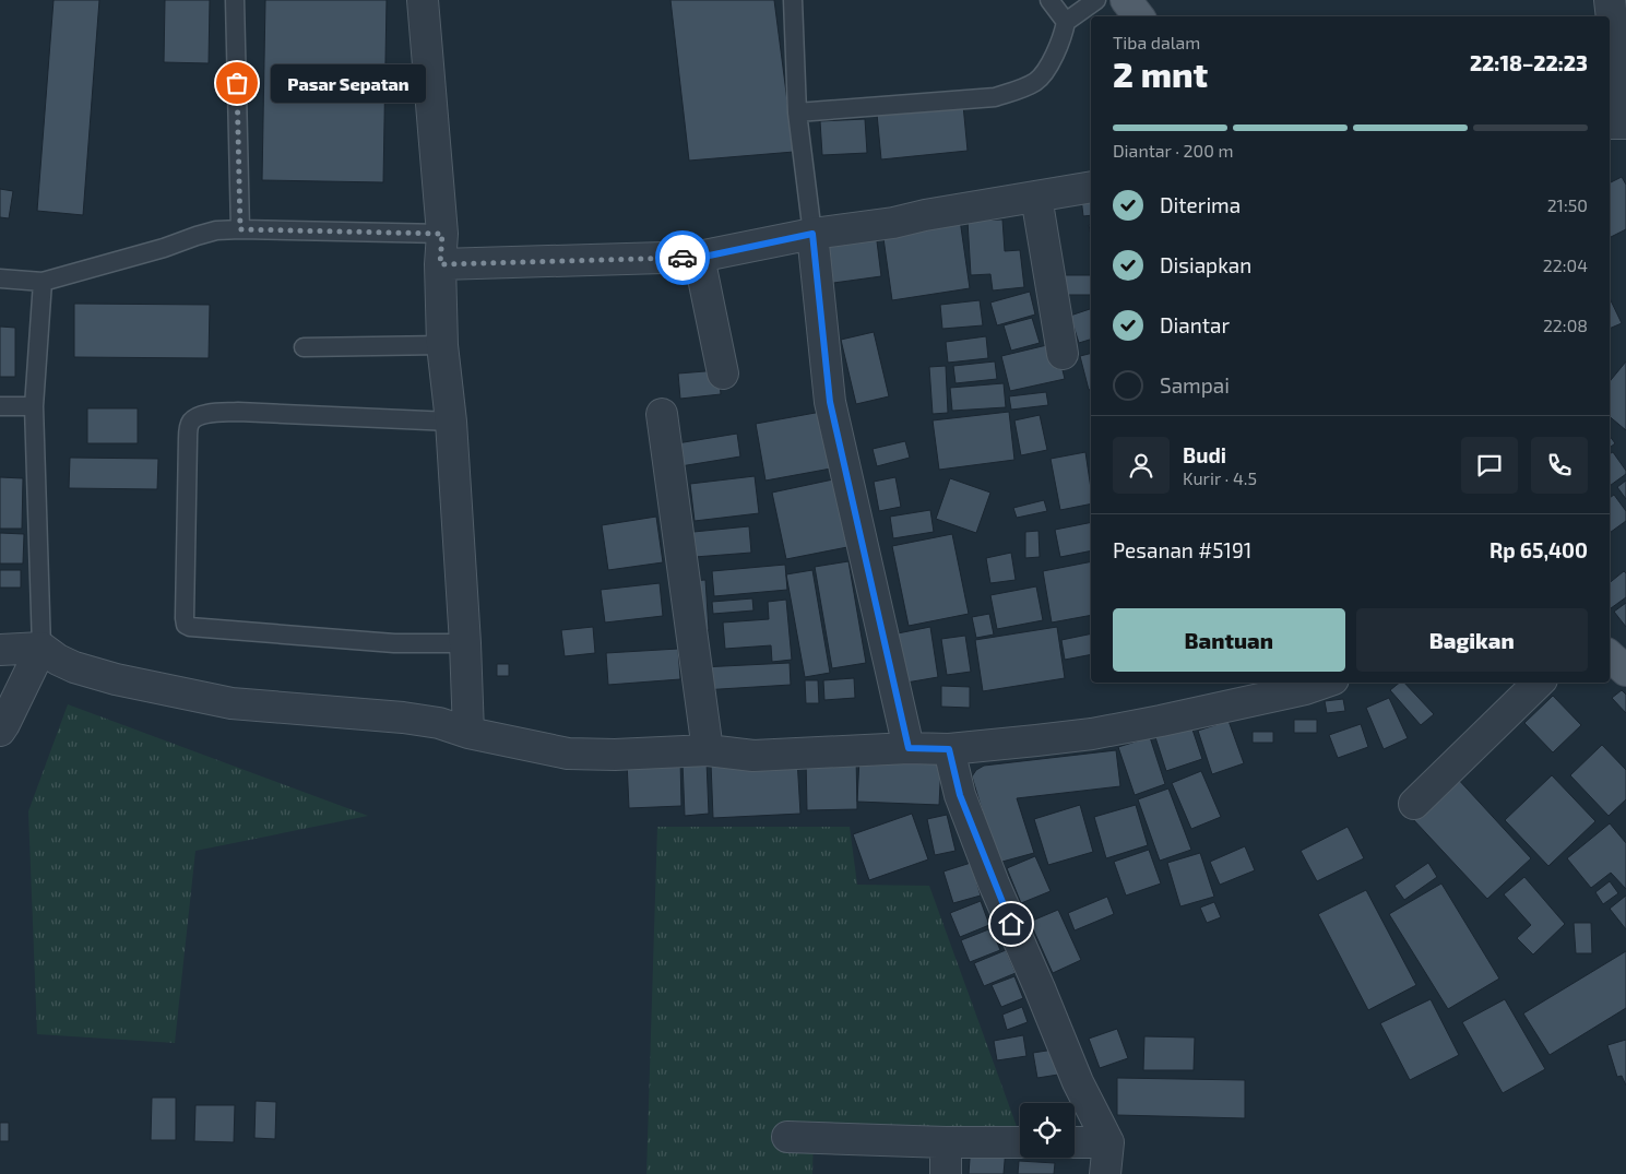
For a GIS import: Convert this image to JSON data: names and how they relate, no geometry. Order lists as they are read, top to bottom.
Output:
{
  "places": ["Pasar Sepatan"],
  "page": {
    "heading": ["2 mnt", "Tiba dalam", "22:18–22:23"],
    "panel": [
      "Budi",
      "Kurir · 4.5",
      "Pesanan #5191",
      "Rp 65,400"
    ],
    "bubble": "Pasar Sepatan",
    "bar": "Diantar · 200 m",
    "list": [
      ["Diterima", "21:50"],
      ["Disiapkan", "22:04"],
      ["Diantar", "22:08"],
      "Sampai"
    ],
    "buttons": ["Bantuan", "Bagikan"]
  }
}
